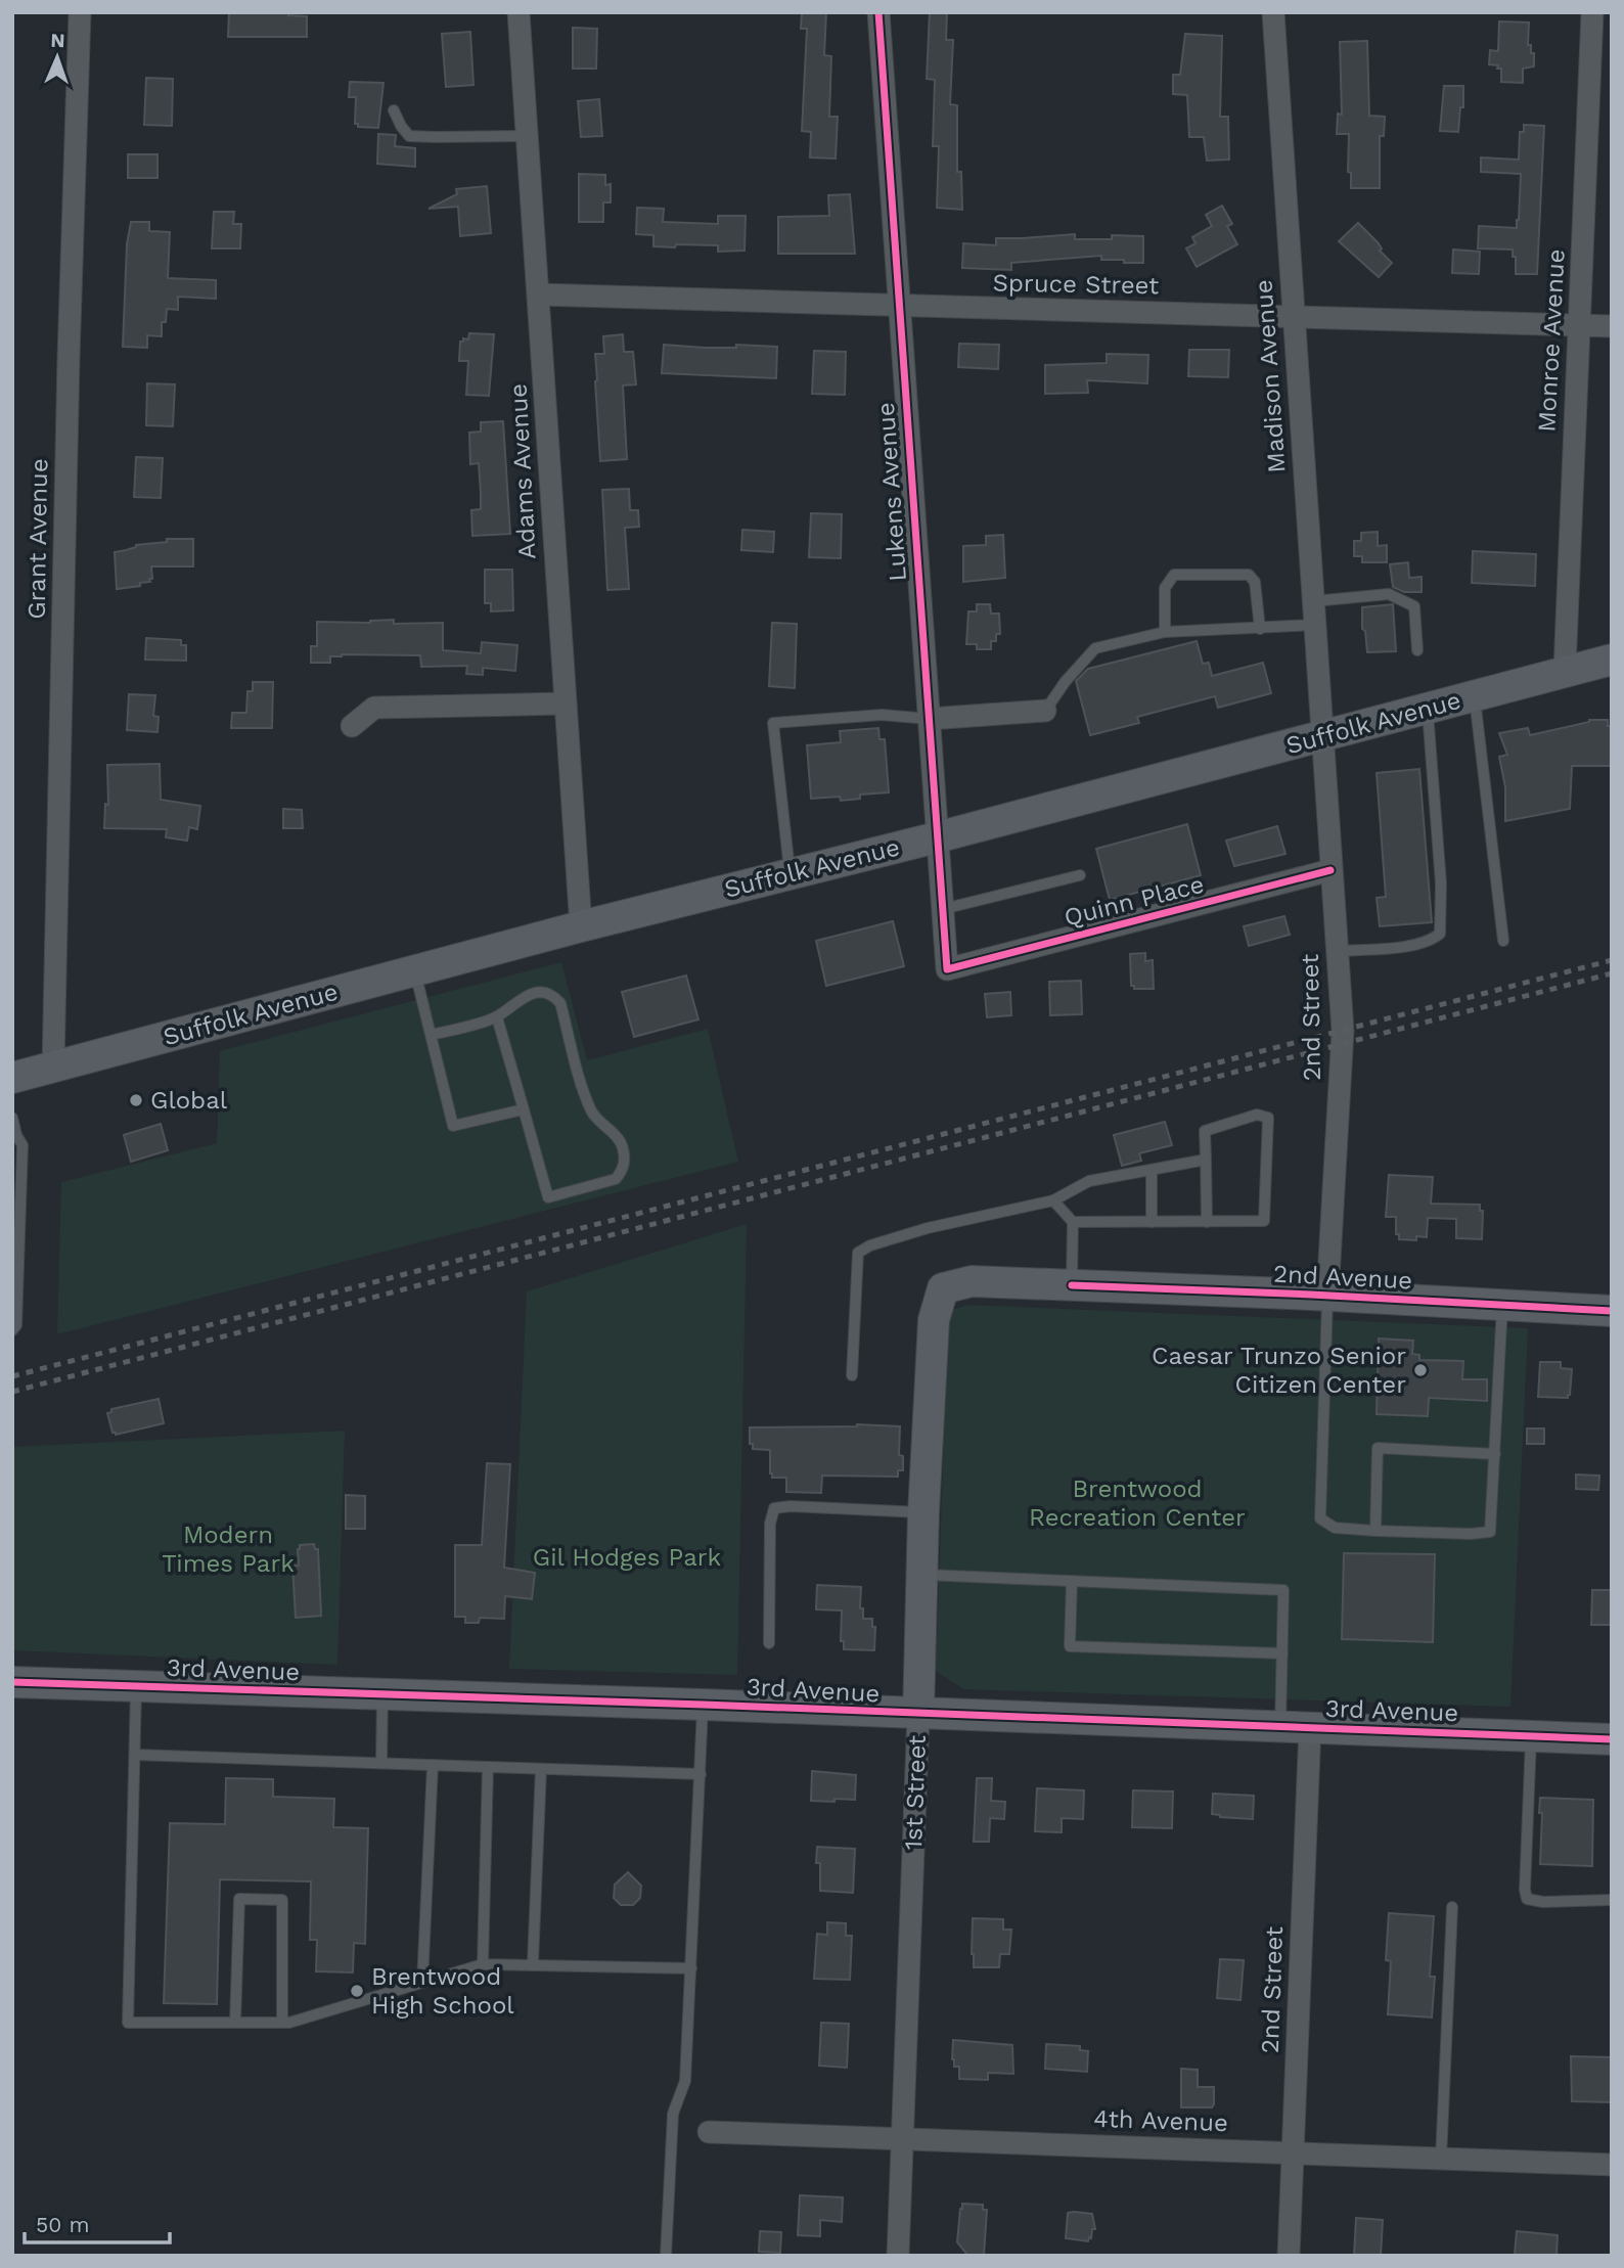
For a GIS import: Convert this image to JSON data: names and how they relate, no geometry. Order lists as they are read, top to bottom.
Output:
{
  "streets": {
    "street": [
      "Spruce Street",
      "Monroe Avenue",
      "Madison Avenue",
      "Adams Avenue",
      "Lukens Avenue",
      "Grant Avenue",
      "Suffolk Avenue",
      "Quinn Place",
      "2nd Street",
      "2nd Avenue",
      "3rd Avenue",
      "1st Street",
      "4th Avenue"
    ]
  },
  "crossings": [
    ["Spruce Street", "Monroe Avenue"],
    ["Spruce Street", "Madison Avenue"],
    ["Spruce Street", "Adams Avenue"],
    ["Spruce Street", "Lukens Avenue"],
    ["Monroe Avenue", "Suffolk Avenue"],
    ["Madison Avenue", "Suffolk Avenue"],
    ["Madison Avenue", "2nd Street"],
    ["Adams Avenue", "Suffolk Avenue"],
    ["Lukens Avenue", "Suffolk Avenue"],
    ["Lukens Avenue", "Quinn Place"],
    ["Grant Avenue", "Suffolk Avenue"],
    ["Suffolk Avenue", "2nd Street"],
    ["Quinn Place", "2nd Street"],
    ["2nd Street", "2nd Avenue"],
    ["2nd Street", "3rd Avenue"],
    ["2nd Street", "4th Avenue"],
    ["2nd Avenue", "1st Street"],
    ["3rd Avenue", "1st Street"],
    ["1st Street", "4th Avenue"]
  ],
  "parks": ["Brentwood Recreation Center", "Modern Times Park", "Gil Hodges Park"],
  "places": ["Global", "Caesar Trunzo Senior Citizen Center", "Brentwood High School"],
  "scale_bar": "50 m",
  "north": "top"
}
